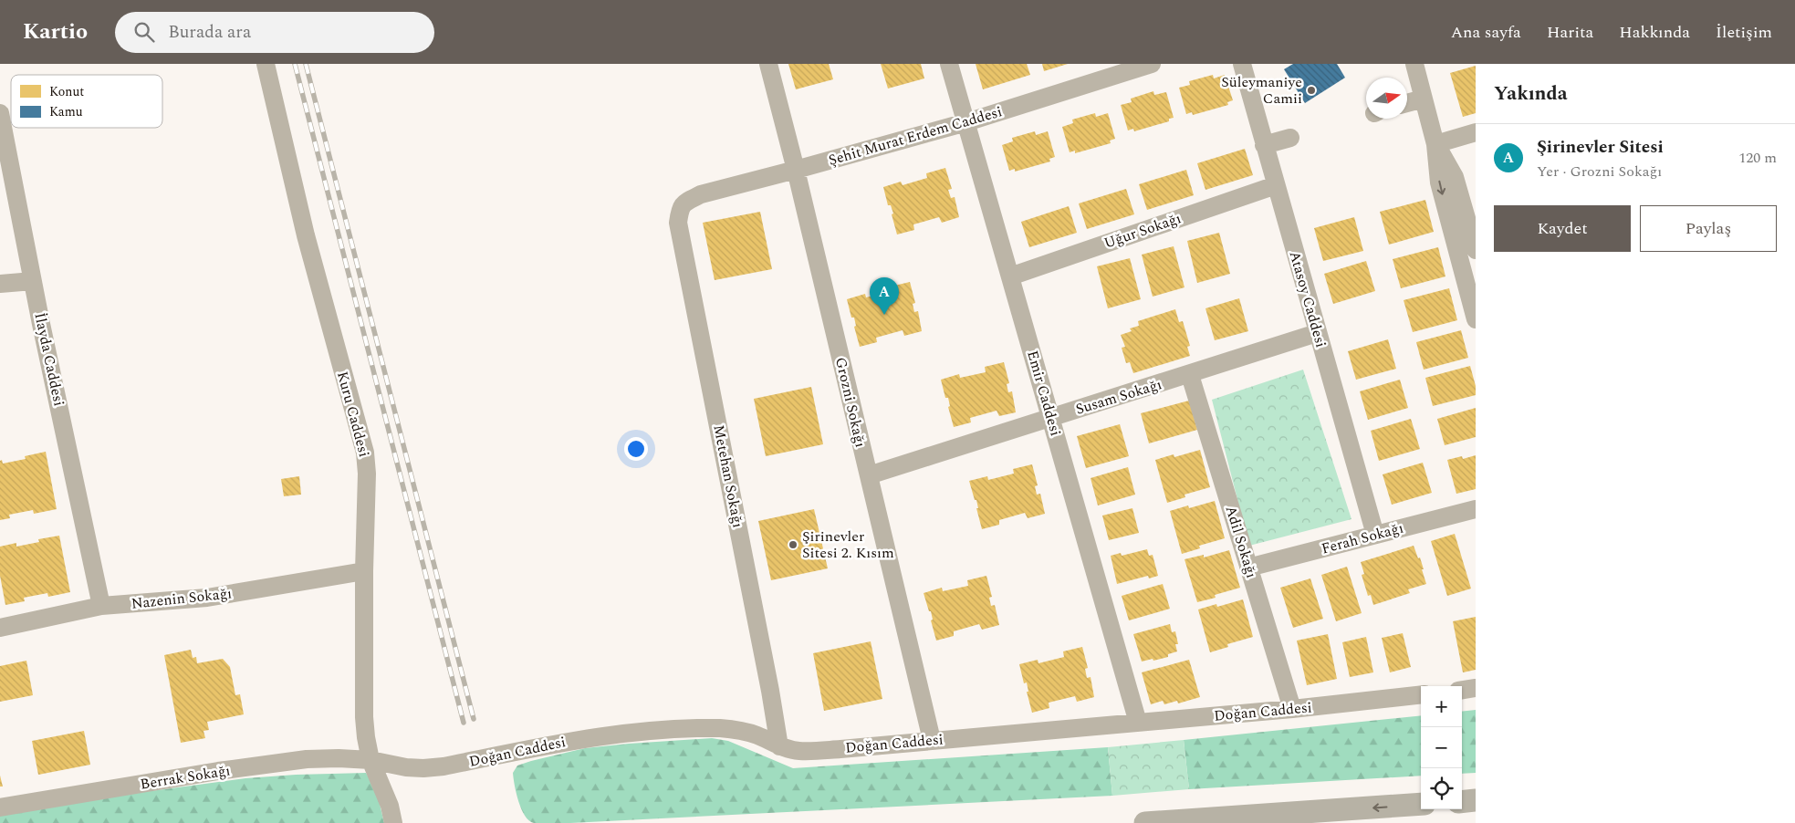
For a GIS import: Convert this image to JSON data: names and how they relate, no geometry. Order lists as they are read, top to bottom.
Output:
{
  "streets": {
    "street": [
      "Şehit Murat Erdem Caddesi",
      "Uğur Sokağı",
      "Atasoy Caddesi",
      "İlayda Caddesi",
      "Emir Caddesi",
      "Susam Sokağı",
      "Grozni Sokağı",
      "Kuru Caddesi",
      "Metehan Sokağı",
      "Ferah Sokağı",
      "Adil Sokağı",
      "Nazenin Sokağı",
      "Doğan Caddesi",
      "Berrak Sokağı"
    ]
  },
  "crossings": [
    ["Şehit Murat Erdem Caddesi", "Emir Caddesi"],
    ["Şehit Murat Erdem Caddesi", "Grozni Sokağı"],
    ["Şehit Murat Erdem Caddesi", "Metehan Sokağı"],
    ["Uğur Sokağı", "Atasoy Caddesi"],
    ["Uğur Sokağı", "Emir Caddesi"],
    ["Atasoy Caddesi", "Susam Sokağı"],
    ["Atasoy Caddesi", "Ferah Sokağı"],
    ["İlayda Caddesi", "Nazenin Sokağı"],
    ["Emir Caddesi", "Susam Sokağı"],
    ["Emir Caddesi", "Doğan Caddesi"],
    ["Susam Sokağı", "Grozni Sokağı"],
    ["Susam Sokağı", "Adil Sokağı"],
    ["Grozni Sokağı", "Doğan Caddesi"],
    ["Kuru Caddesi", "Nazenin Sokağı"],
    ["Kuru Caddesi", "Doğan Caddesi"],
    ["Kuru Caddesi", "Berrak Sokağı"],
    ["Metehan Sokağı", "Doğan Caddesi"],
    ["Ferah Sokağı", "Adil Sokağı"],
    ["Adil Sokağı", "Doğan Caddesi"],
    ["Doğan Caddesi", "Berrak Sokağı"]
  ],
  "places": ["Süleymaniye Camii", "Şirinevler Sitesi 2. Kısım"],
  "legend": ["Konut", "Kamu"],
  "north": "right",
  "page": {
    "header": "Kartio",
    "search": "Burada ara",
    "nav": [
      "Ana sayfa",
      "Harita",
      "Hakkında",
      "İletişim"
    ],
    "heading": "Yakında",
    "list": [
      {
        "mark": "A",
        "name": "Şirinevler Sitesi",
        "note": "Yer · Grozni Sokağı",
        "value": "120 m"
      }
    ],
    "buttons": ["Kaydet", "Paylaş"],
    "pins": "A",
    "map_buttons": ["+", "−"]
  }
}
